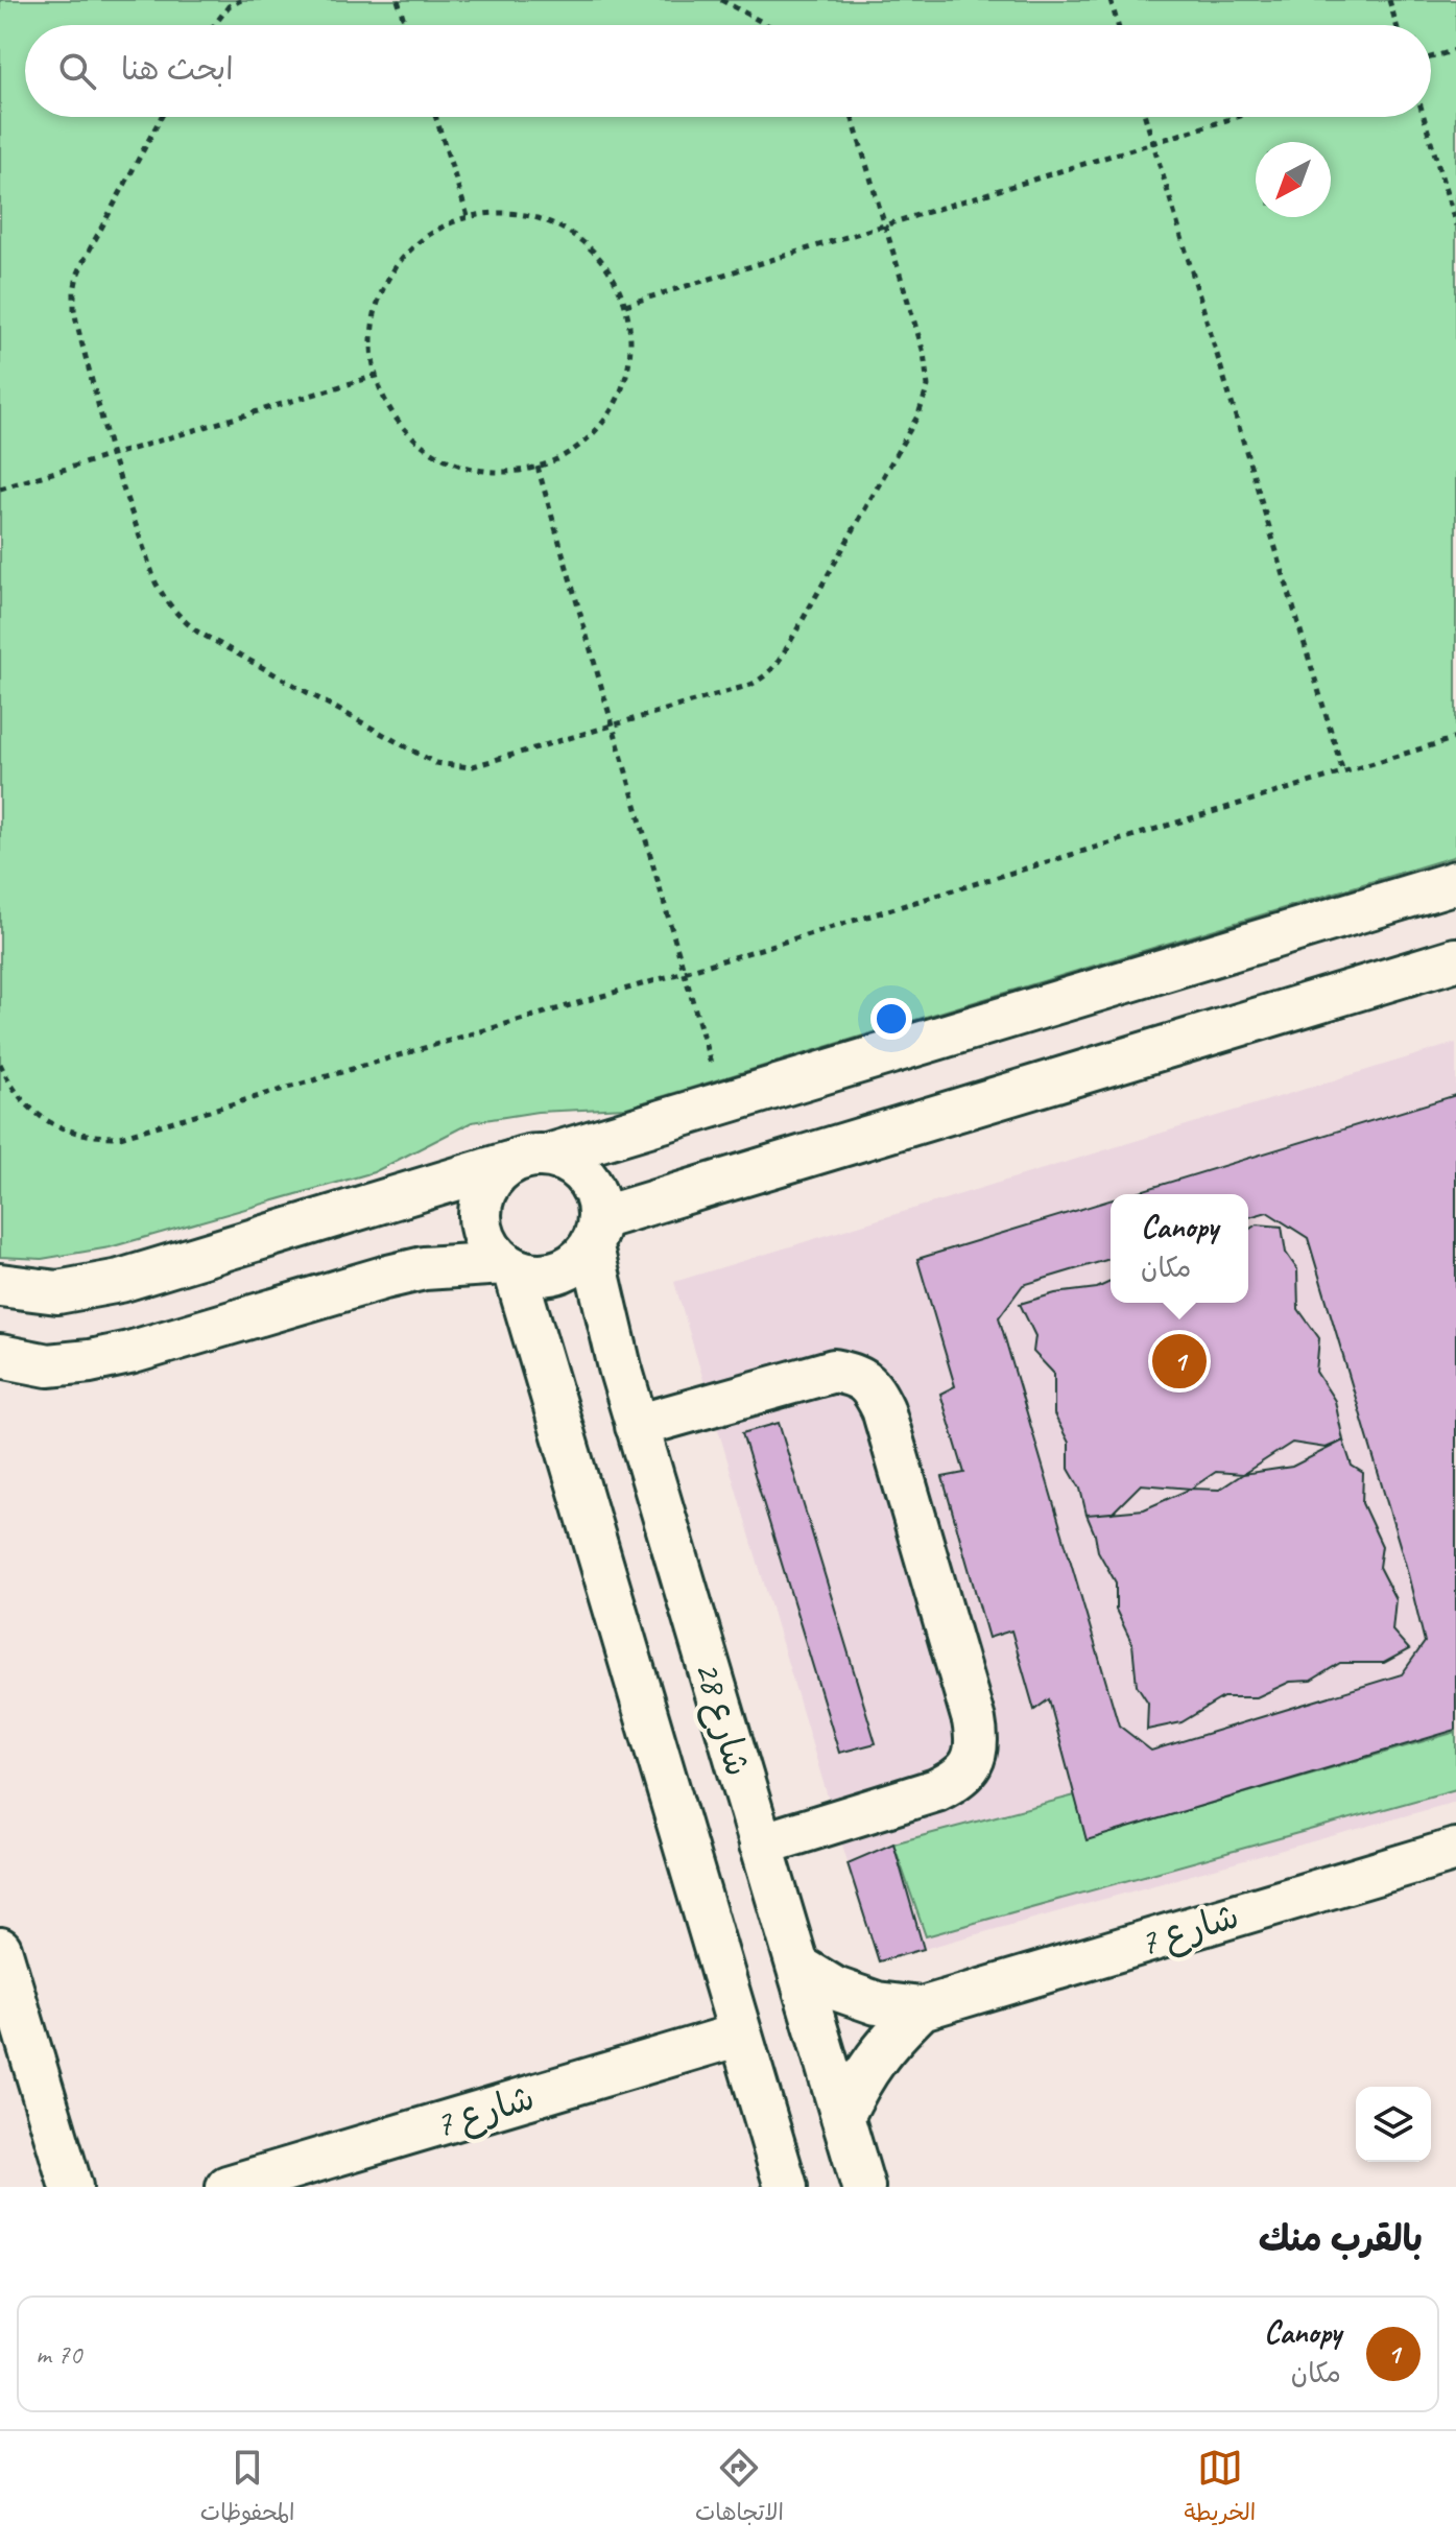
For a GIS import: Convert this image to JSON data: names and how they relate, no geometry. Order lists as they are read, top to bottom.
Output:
{
  "streets": {
    "street": ["شارع 28", "شارع 7"]
  },
  "crossings": [
    ["شارع 28", "شارع 7"]
  ],
  "north": "bottom left",
  "page": {
    "search": "ابحث هنا",
    "popup": ["Canopy", "مكان"],
    "pins": "1",
    "heading": "بالقرب منك",
    "list": [
      {
        "mark": "1",
        "name": "Canopy",
        "note": "مكان",
        "value": "70 m"
      }
    ],
    "nav": ["الخريطة", "الاتجاهات", "المحفوظات"]
  }
}
